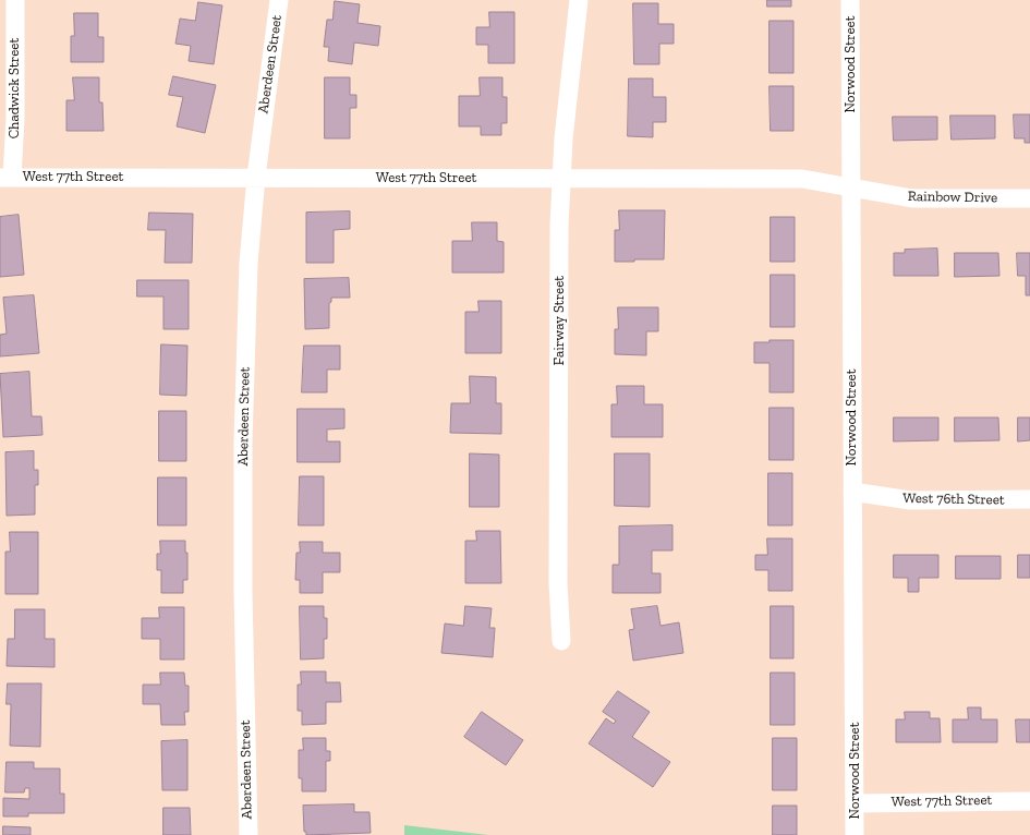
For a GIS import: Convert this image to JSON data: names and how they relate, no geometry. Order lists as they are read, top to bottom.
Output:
{
  "streets": {
    "street": [
      "Aberdeen Street",
      "Norwood Street",
      "Chadwick Street",
      "West 77th Street",
      "Rainbow Drive",
      "Fairway Street",
      "West 76th Street"
    ]
  },
  "crossings": [
    ["Aberdeen Street", "West 77th Street"],
    ["Norwood Street", "West 77th Street"],
    ["Norwood Street", "Rainbow Drive"],
    ["Norwood Street", "West 76th Street"],
    ["Chadwick Street", "West 77th Street"],
    ["West 77th Street", "Rainbow Drive"],
    ["West 77th Street", "Fairway Street"]
  ]
}
